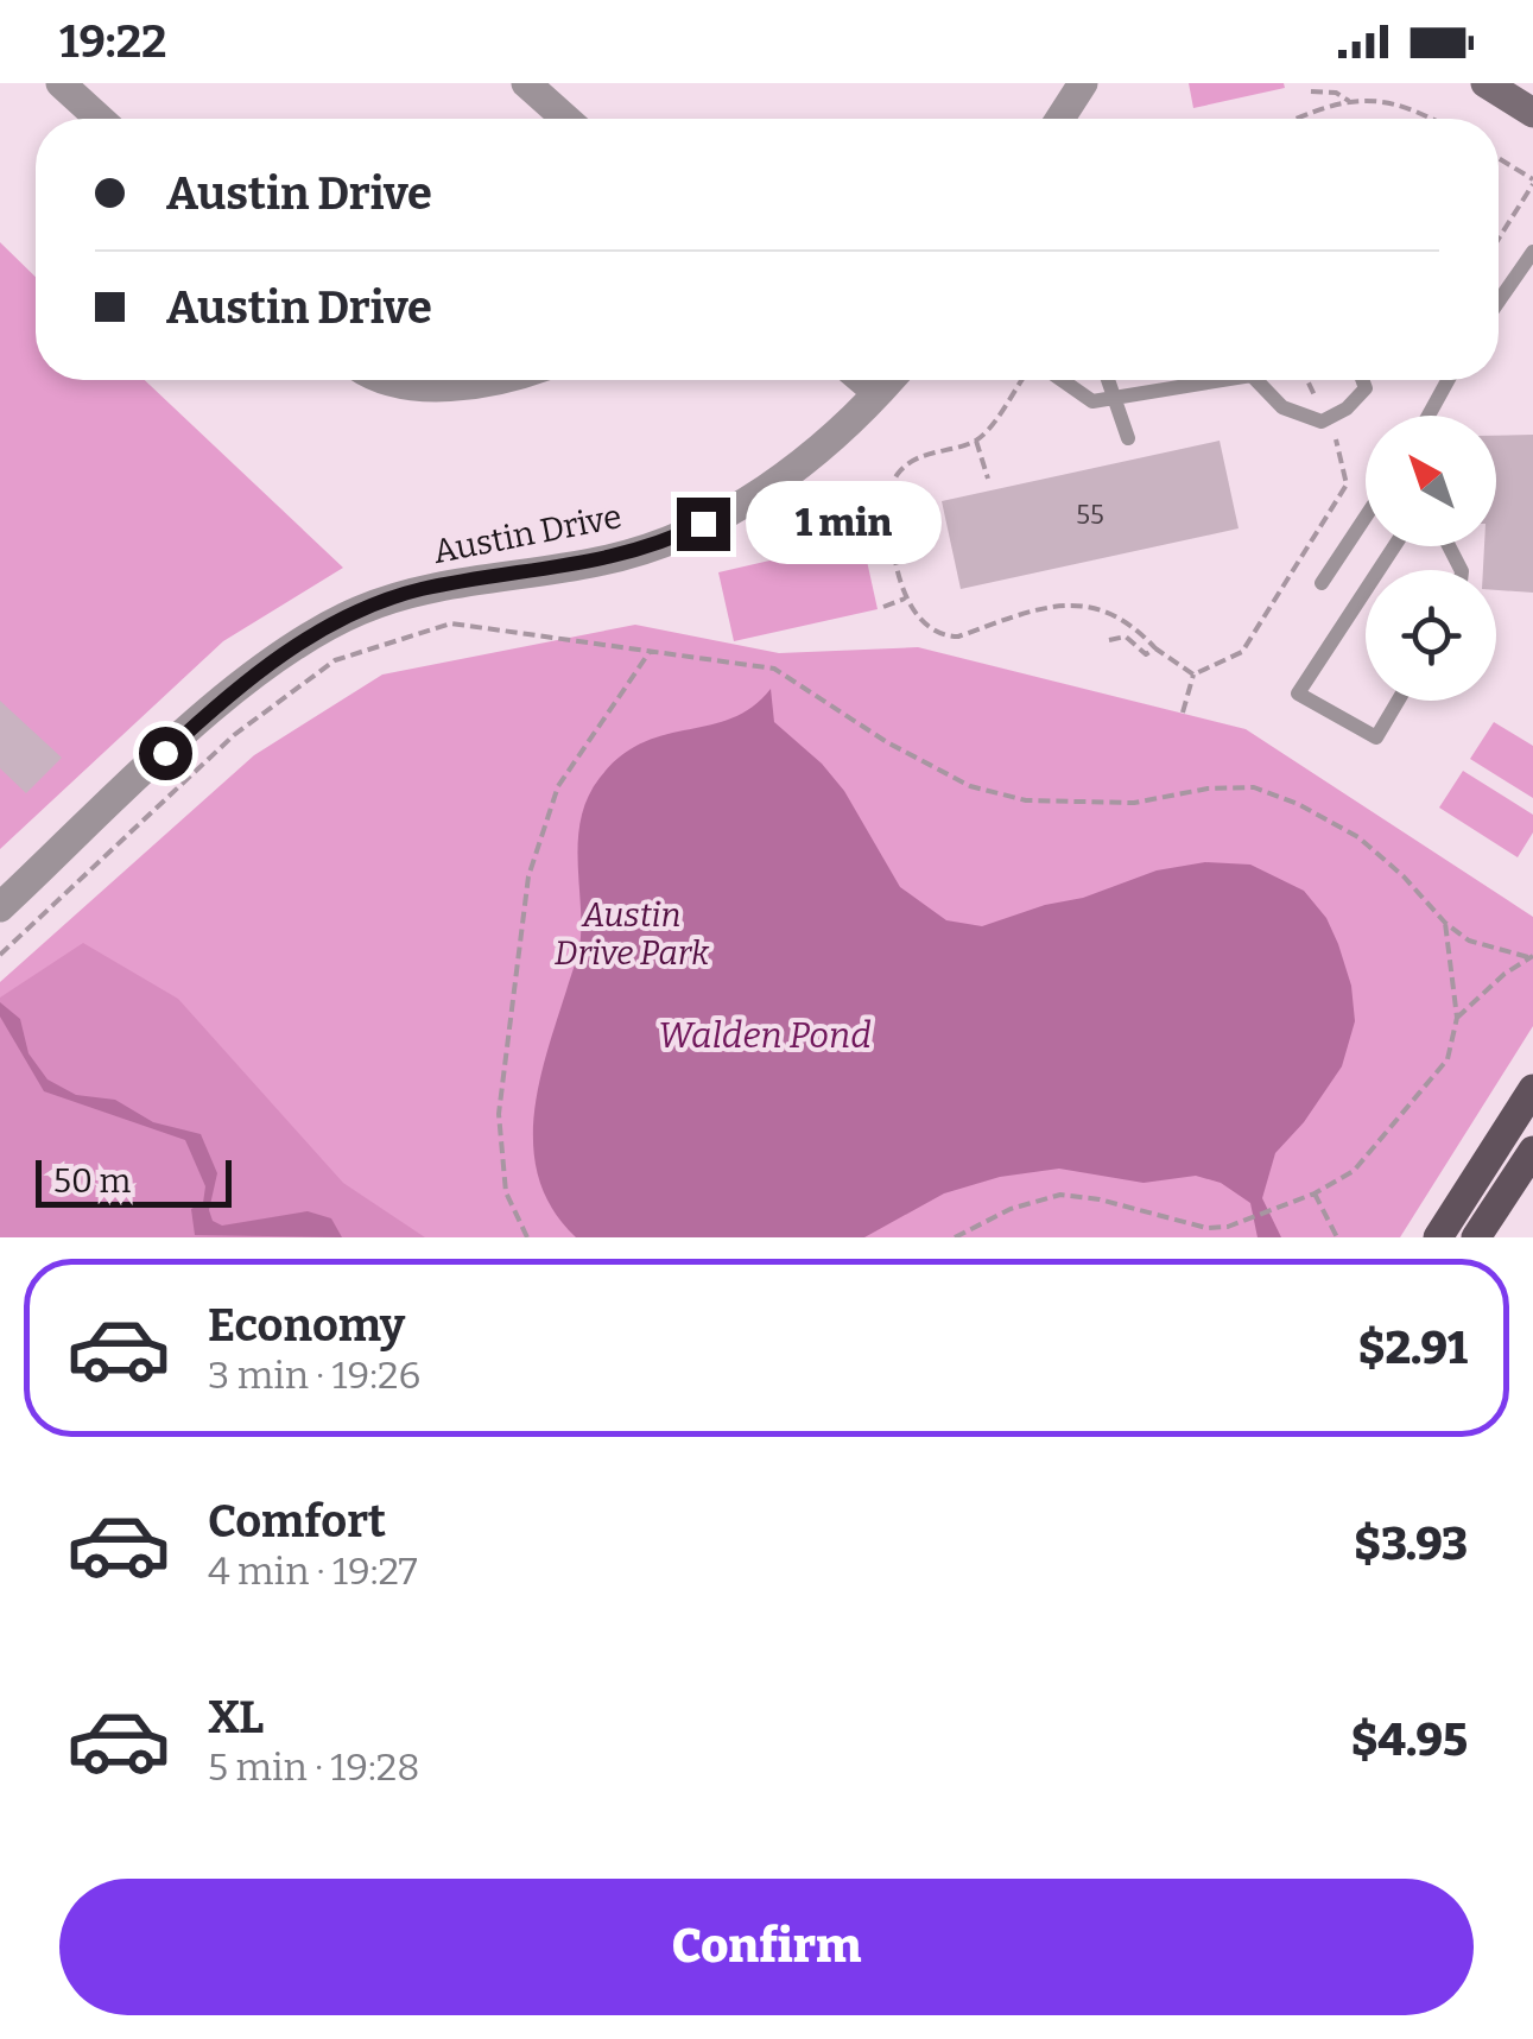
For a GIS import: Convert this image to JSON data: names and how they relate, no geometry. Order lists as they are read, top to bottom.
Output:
{
  "streets": {
    "street": ["Austin Drive"]
  },
  "water": ["Walden Pond"],
  "parks": ["Austin Drive Park"],
  "house_numbers": ["55"],
  "scale_bar": "50 m",
  "north": "top left",
  "page": {
    "status": "19:22",
    "banner": ["Austin Drive", "Austin Drive"],
    "bubble": "1 min",
    "scale": "50 m",
    "list": [
      {
        "name": "Economy",
        "note": "3 min · 19:26",
        "value": "$2.91"
      },
      {
        "name": "Comfort",
        "note": "4 min · 19:27",
        "value": "$3.93"
      },
      {
        "name": "XL",
        "note": "5 min · 19:28",
        "value": "$4.95"
      }
    ],
    "buttons": "Confirm"
  }
}
